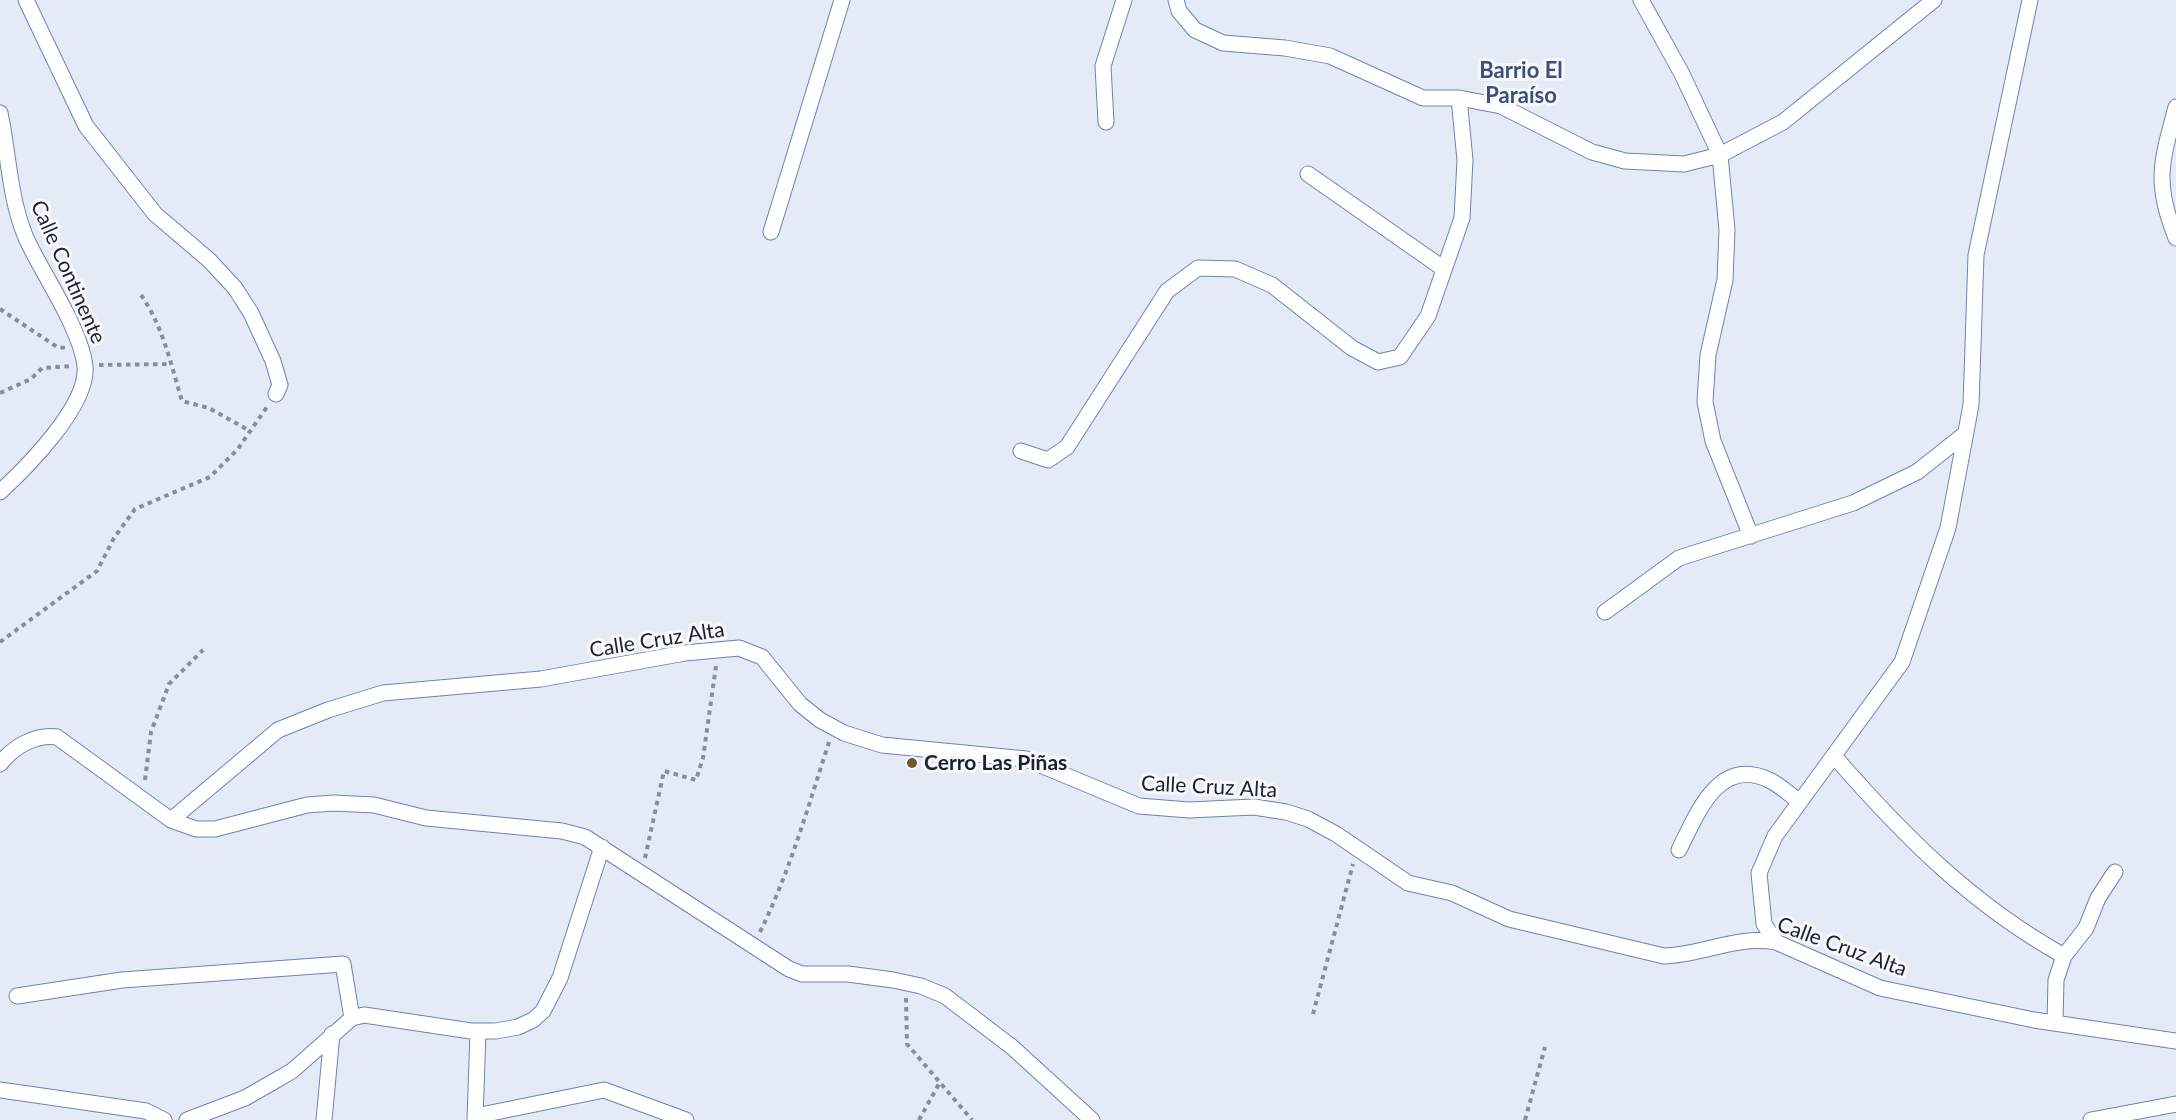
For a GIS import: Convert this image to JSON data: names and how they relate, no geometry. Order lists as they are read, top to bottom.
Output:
{
  "streets": {
    "street": ["Calle Continente", "Calle Cruz Alta"]
  },
  "districts": ["Barrio El Paraíso"],
  "places": ["Cerro Las Piñas"]
}
